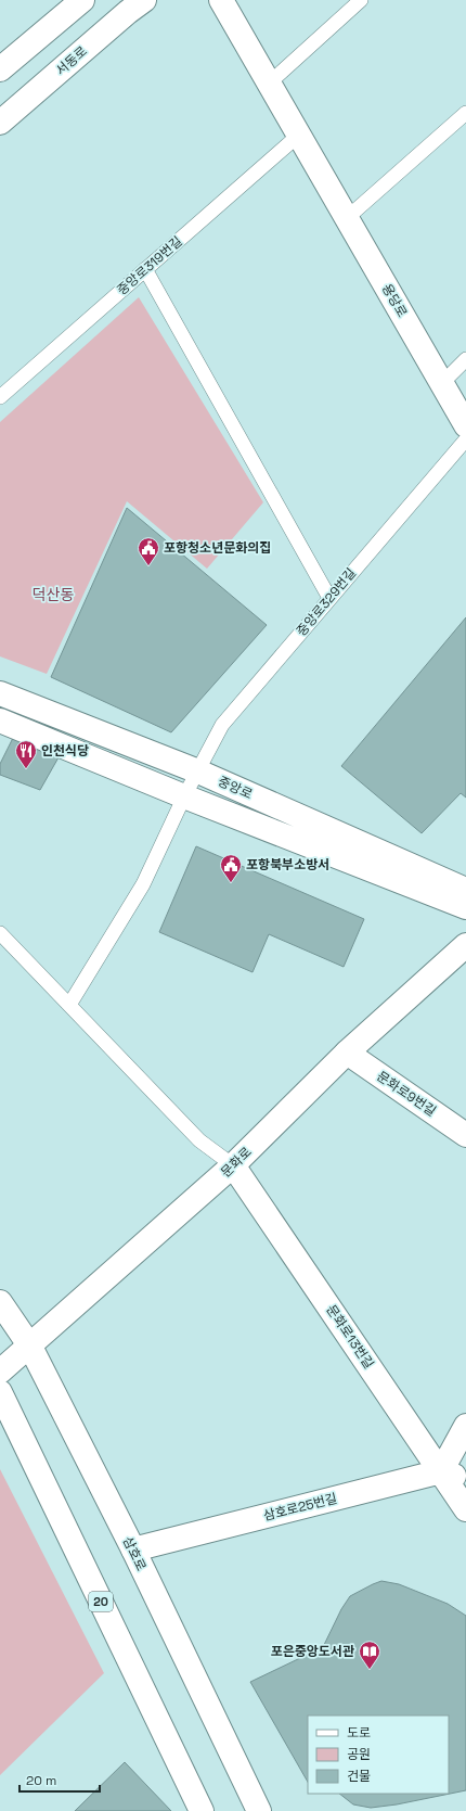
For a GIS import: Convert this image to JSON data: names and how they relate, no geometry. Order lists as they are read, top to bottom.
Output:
{
  "streets": {
    "main road": [
      "서동로",
      "용당로",
      "중앙로",
      "문화로9번길",
      "문화로",
      "문화로13번길",
      "삼호로25번길",
      "삼호로",
      "20"
    ],
    "lane": ["중앙로319번길", "중앙로329번길"]
  },
  "crossings": [
    ["중앙로319번길", "용당로"],
    ["중앙로329번길", "중앙로"],
    ["문화로9번길", "문화로"],
    ["문화로", "문화로13번길"],
    ["문화로", "삼호로"],
    ["문화로13번길", "삼호로25번길"],
    ["삼호로25번길", "삼호로"]
  ],
  "districts": ["덕산동"],
  "places": {
    "public building": ["포항청소년문화의집", "포항북부소방서"],
    "restaurant": ["인천식당"],
    "library": ["포은중앙도서관"]
  },
  "legend": ["도로", "공원", "건물"],
  "scale_bar": "20 m"
}
